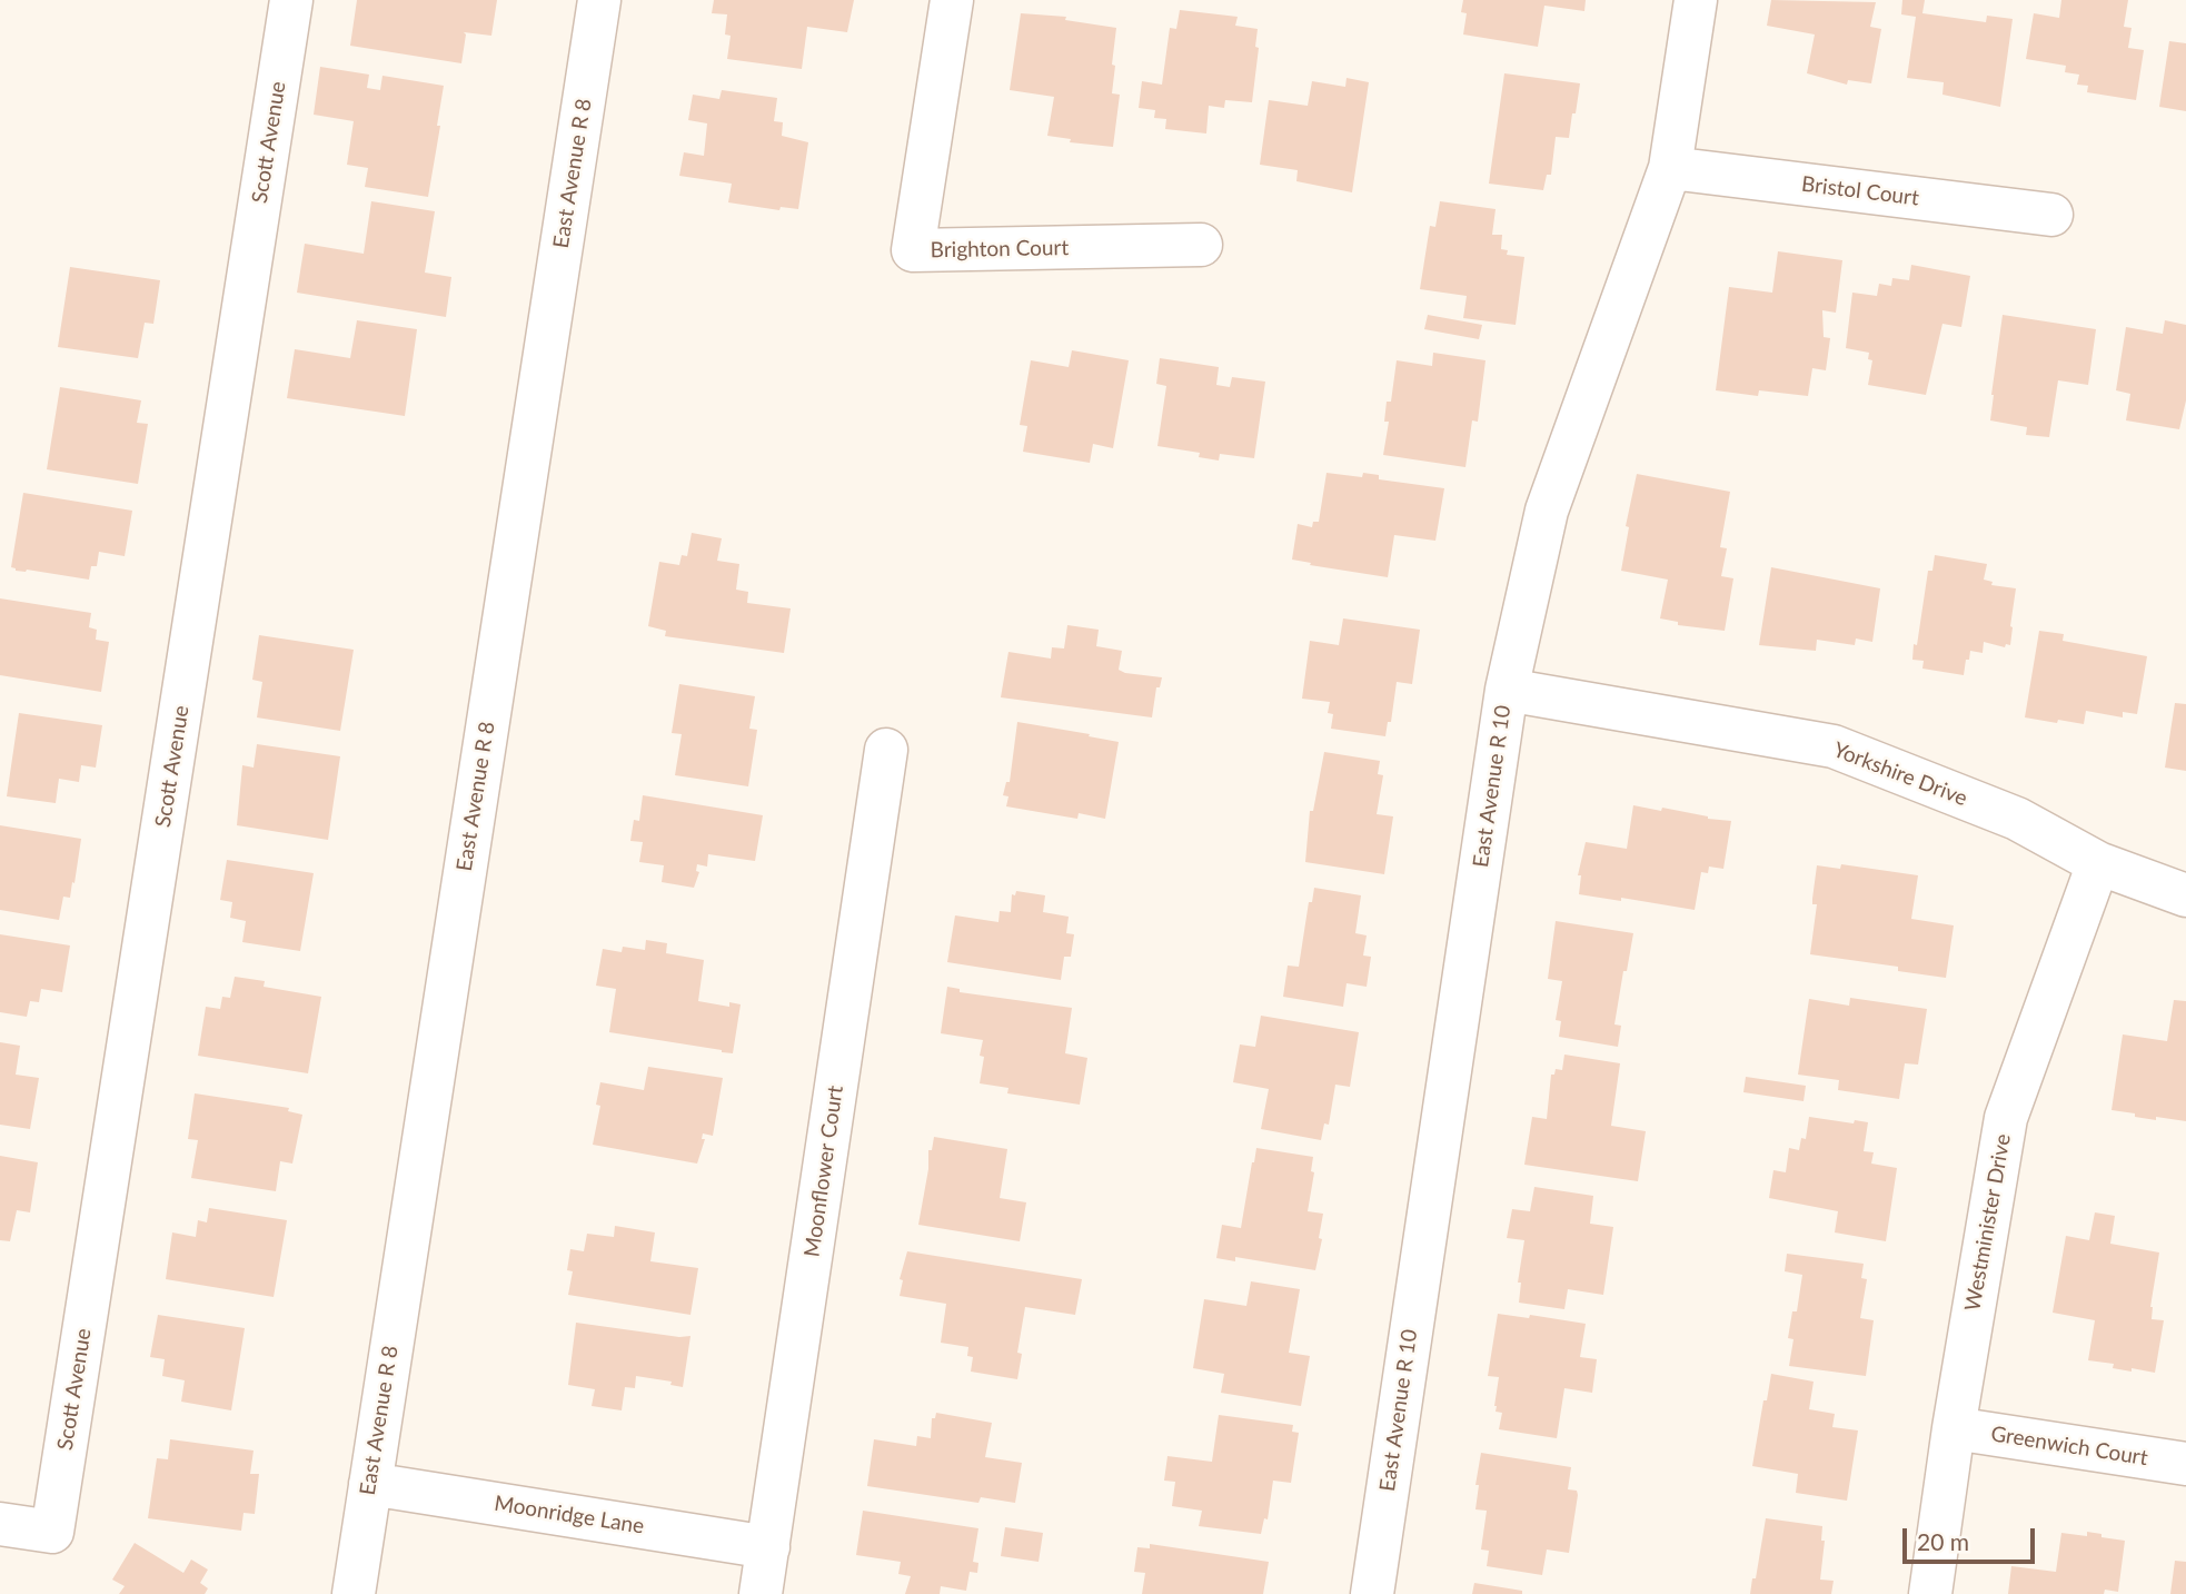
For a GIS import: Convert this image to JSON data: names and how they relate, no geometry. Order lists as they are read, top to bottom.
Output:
{
  "streets": {
    "street": [
      "Scott Avenue",
      "East Avenue R 8",
      "Bristol Court",
      "Brighton Court",
      "Yorkshire Drive",
      "East Avenue R 10",
      "Moonflower Court",
      "Westminister Drive",
      "Greenwich Court",
      "Moonridge Lane"
    ]
  },
  "crossings": [
    ["East Avenue R 8", "Moonridge Lane"],
    ["Bristol Court", "East Avenue R 10"],
    ["Yorkshire Drive", "East Avenue R 10"],
    ["Yorkshire Drive", "Westminister Drive"],
    ["Moonflower Court", "Moonridge Lane"],
    ["Westminister Drive", "Greenwich Court"]
  ],
  "scale_bar": "20 m"
}
